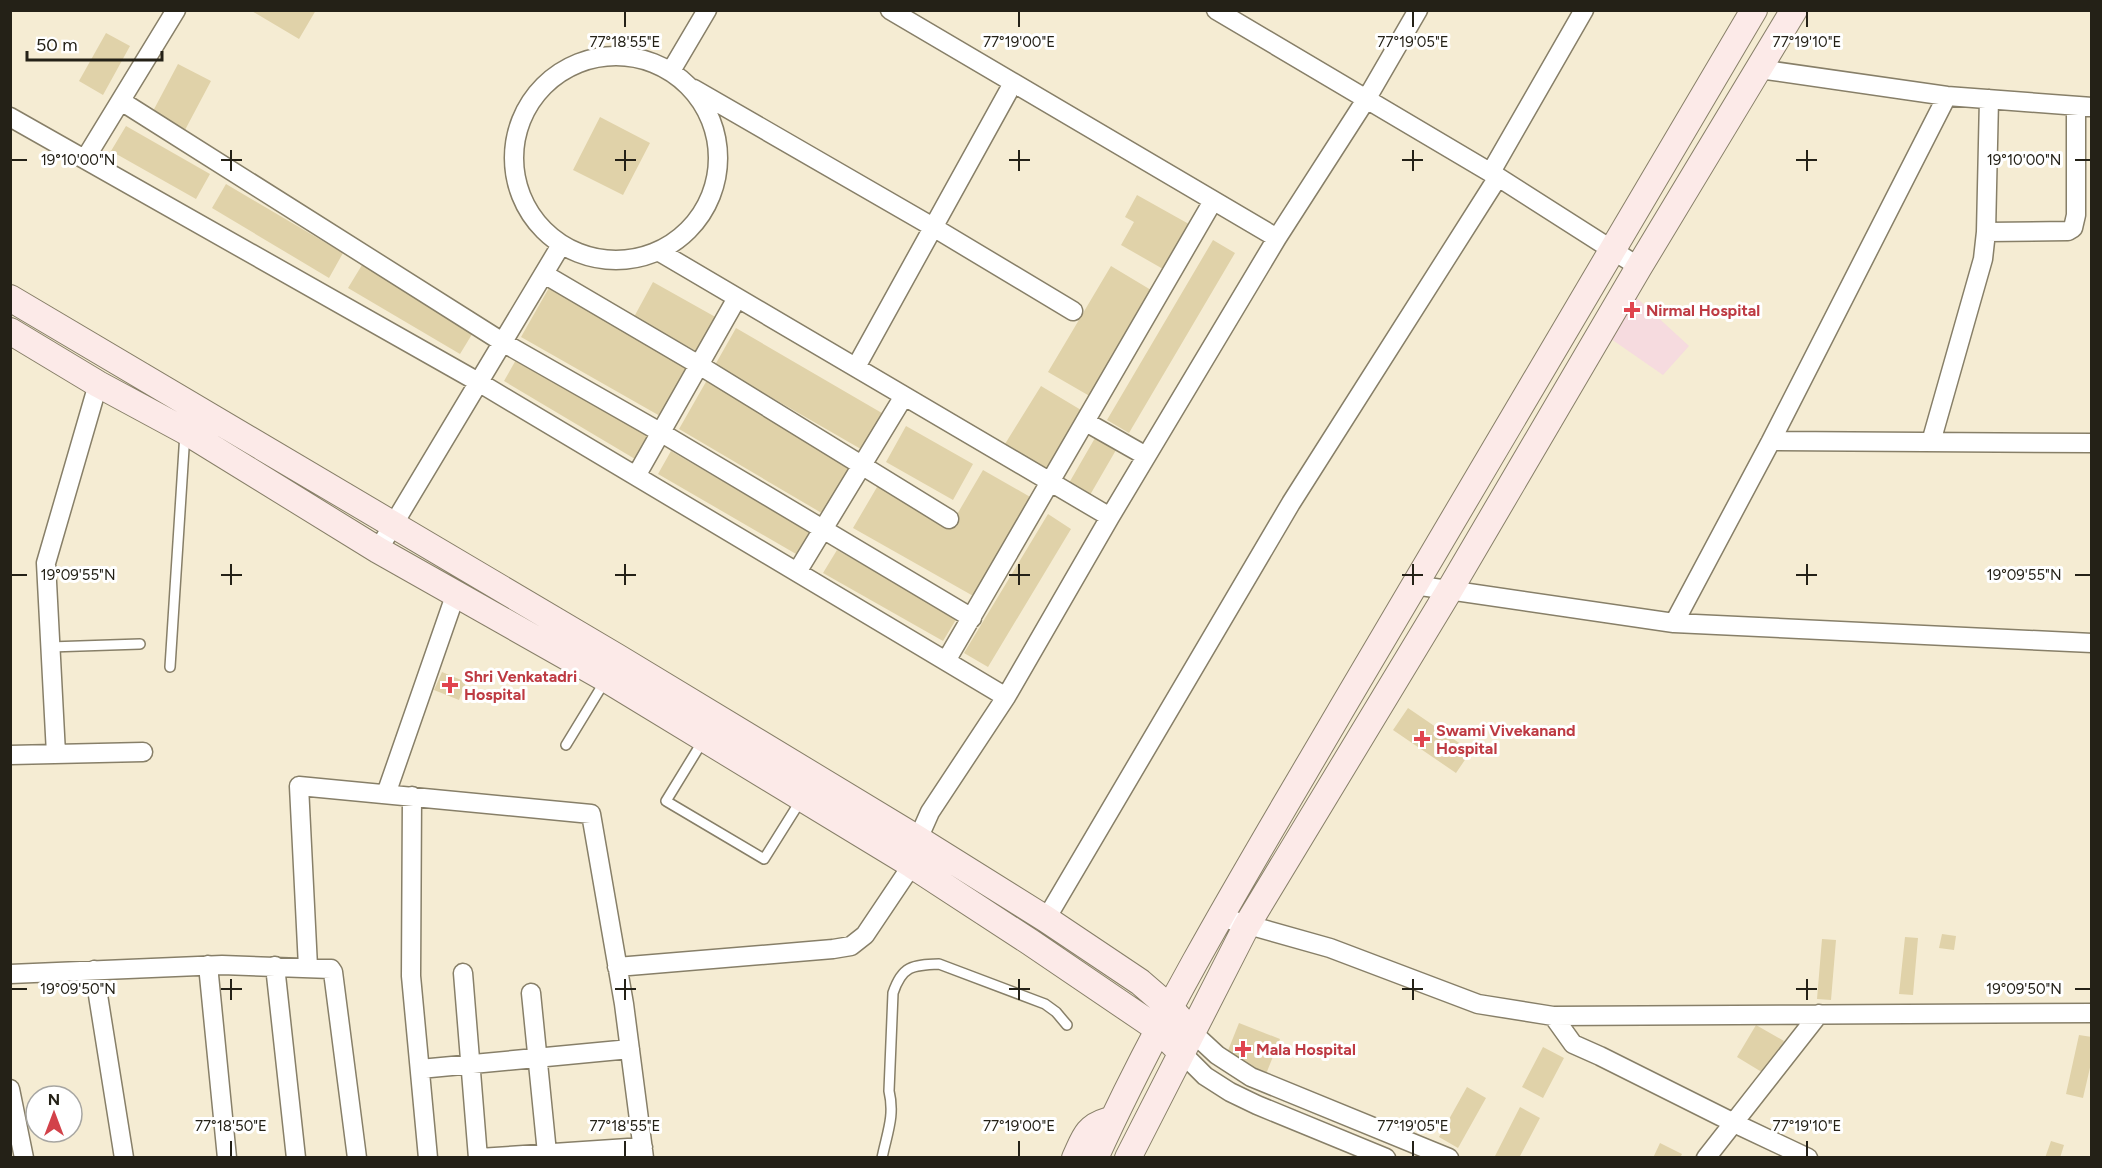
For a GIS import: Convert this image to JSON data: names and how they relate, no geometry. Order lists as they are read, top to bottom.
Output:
{
  "places": {
    "health": [
      "Nirmal Hospital",
      "Shri Venkatadri Hospital",
      "Swami Vivekanand Hospital",
      "Mala Hospital"
    ]
  },
  "scale_bar": "50 m",
  "north": "top",
  "coordinates": [
    "77°18'55\"E",
    "77°19'00\"E",
    "77°19'05\"E",
    "77°19'10\"E",
    "19°10'00\"N",
    "19°09'55\"N",
    "19°09'50\"N",
    "77°18'50\"E"
  ]
}
